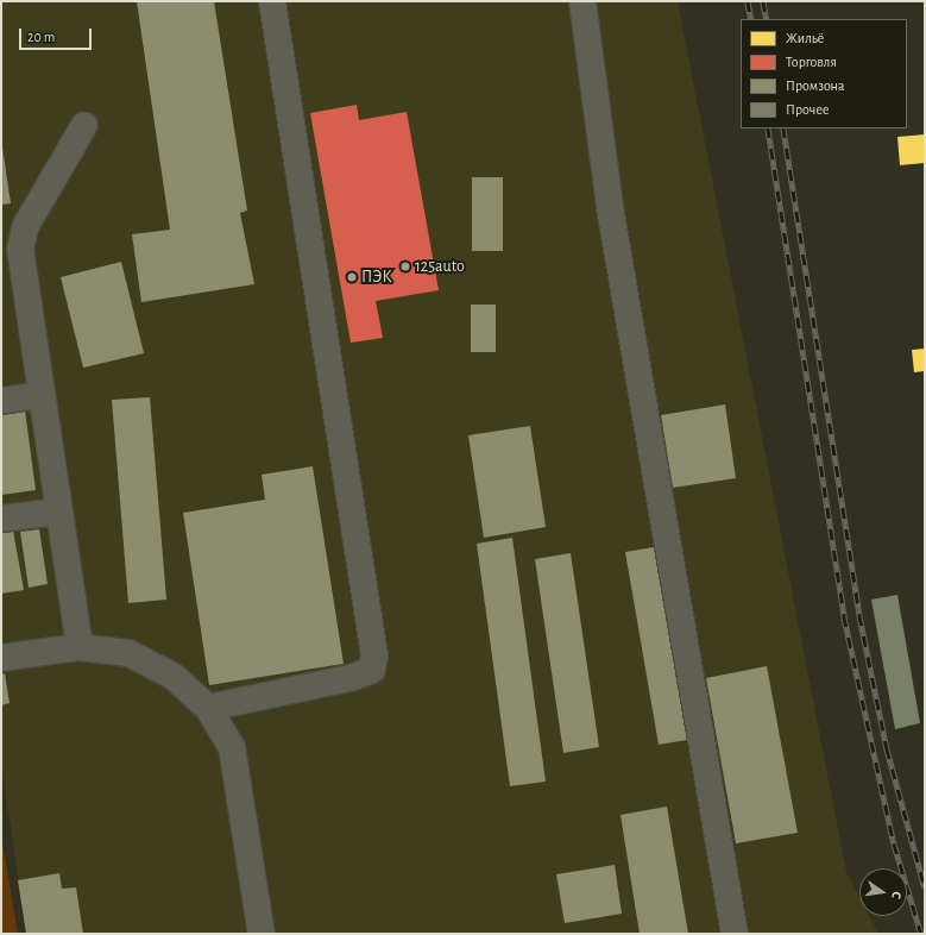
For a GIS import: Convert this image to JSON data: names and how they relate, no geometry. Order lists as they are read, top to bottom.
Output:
{
  "places": ["125auto", "ПЭК"],
  "legend": [
    "Жильё",
    "Торговля",
    "Промзона",
    "Прочее"
  ],
  "scale_bar": "20 m",
  "north": "right"
}
